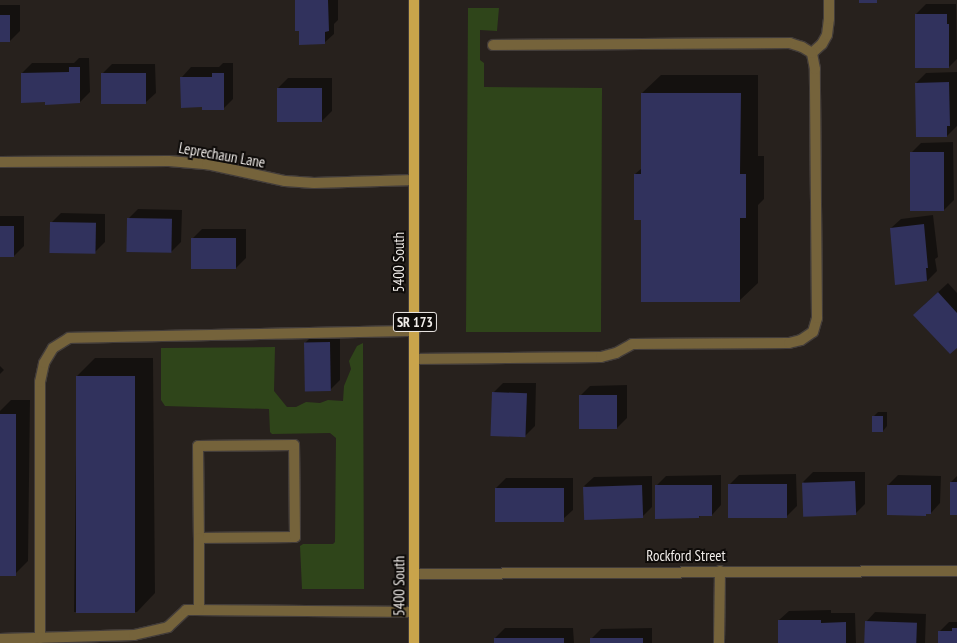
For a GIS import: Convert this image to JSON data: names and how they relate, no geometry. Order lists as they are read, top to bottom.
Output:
{
  "streets": {
    "main road": ["5400 South", "SR 173"],
    "street": ["Leprechaun Lane", "Rockford Street"]
  },
  "crossings": [
    ["Leprechaun Lane", "5400 South"],
    ["5400 South", "Rockford Street"]
  ]
}
